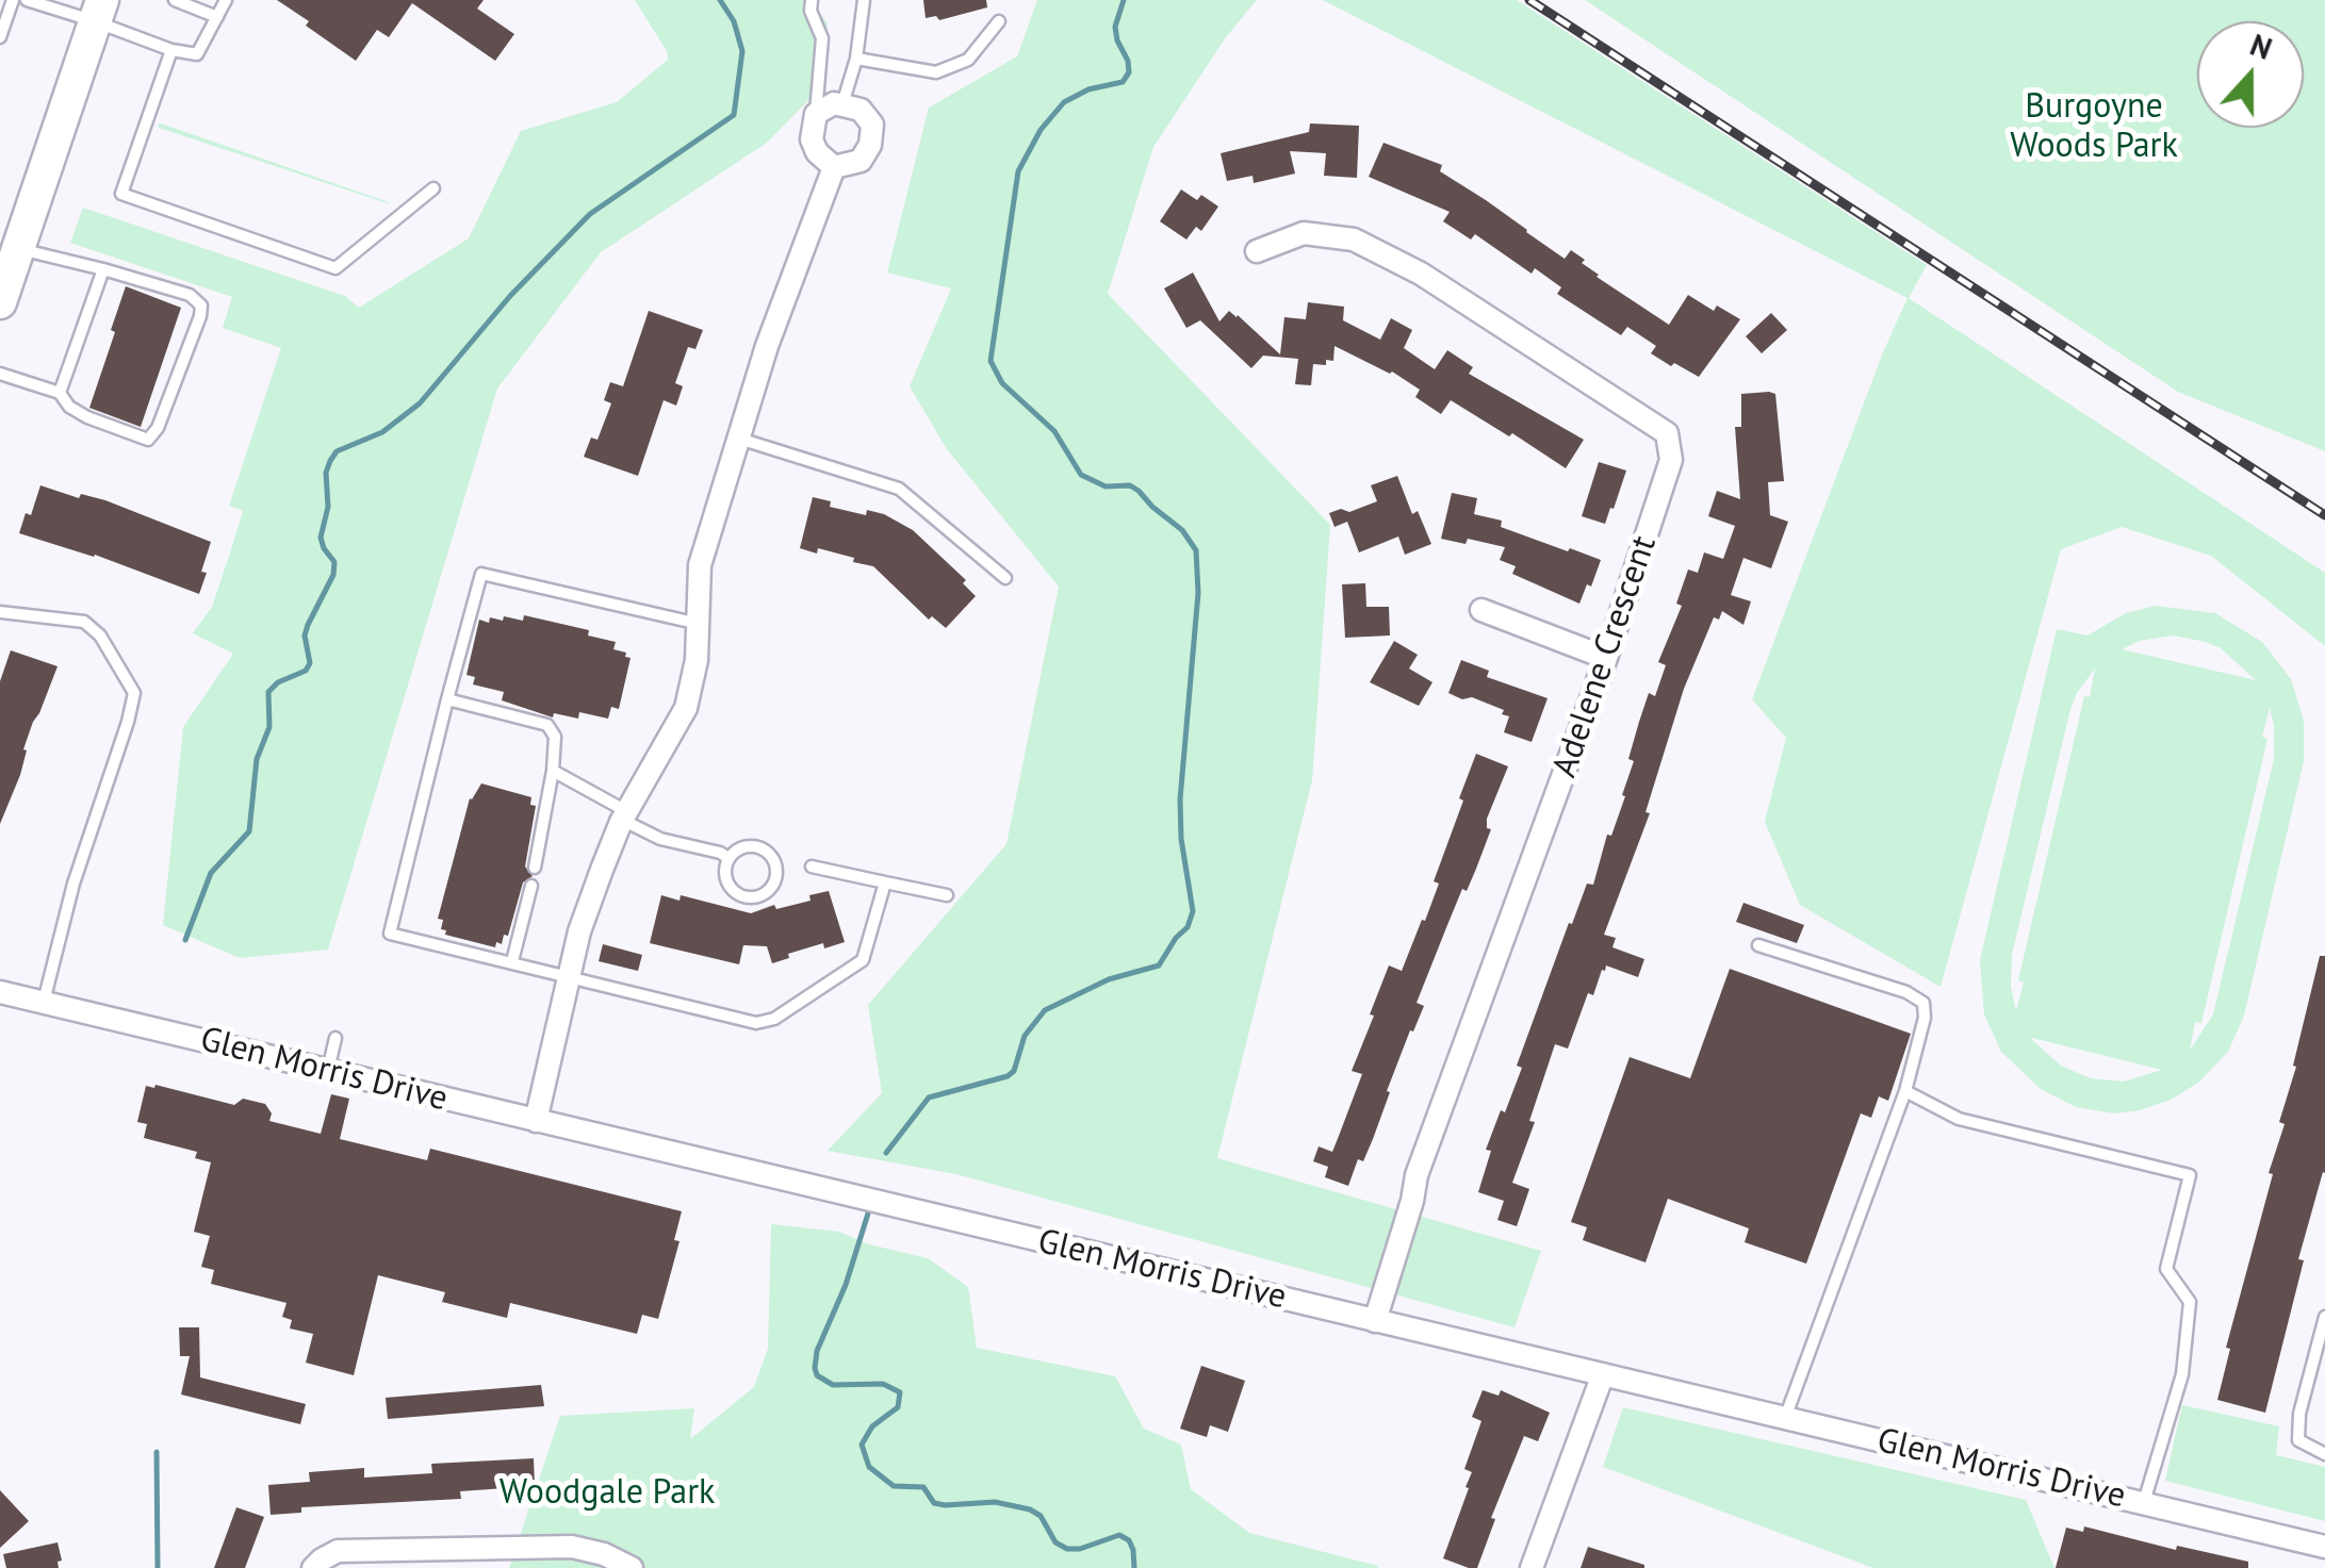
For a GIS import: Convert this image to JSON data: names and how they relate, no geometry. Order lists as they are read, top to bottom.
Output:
{
  "streets": {
    "street": ["Adelene Crescent", "Glen Morris Drive"]
  },
  "crossings": [
    ["Adelene Crescent", "Glen Morris Drive"]
  ],
  "parks": ["Burgoyne Woods Park", "Woodgale Park"],
  "north": "top"
}
